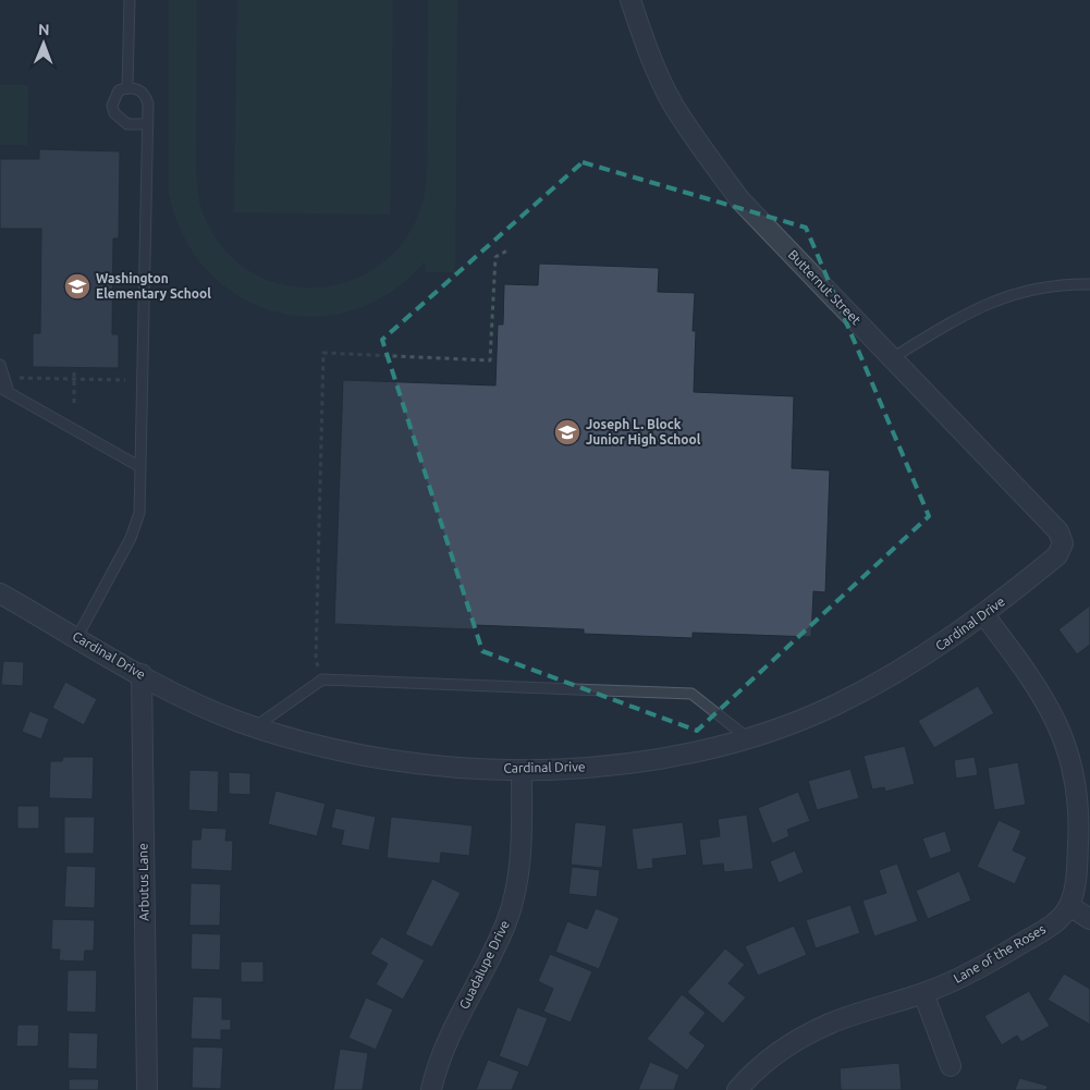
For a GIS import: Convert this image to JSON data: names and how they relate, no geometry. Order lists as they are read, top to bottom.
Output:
{
  "streets": {
    "street": [
      "Butternut Street",
      "Cardinal Drive",
      "Arbutus Lane",
      "Lane of the Roses",
      "Guadalupe Drive"
    ]
  },
  "crossings": [
    ["Butternut Street", "Cardinal Drive"],
    ["Cardinal Drive", "Arbutus Lane"],
    ["Cardinal Drive", "Guadalupe Drive"]
  ],
  "places": {
    "school or university": ["Washington Elementary School", "Joseph L. Block Junior High School"]
  },
  "north": "top"
}
